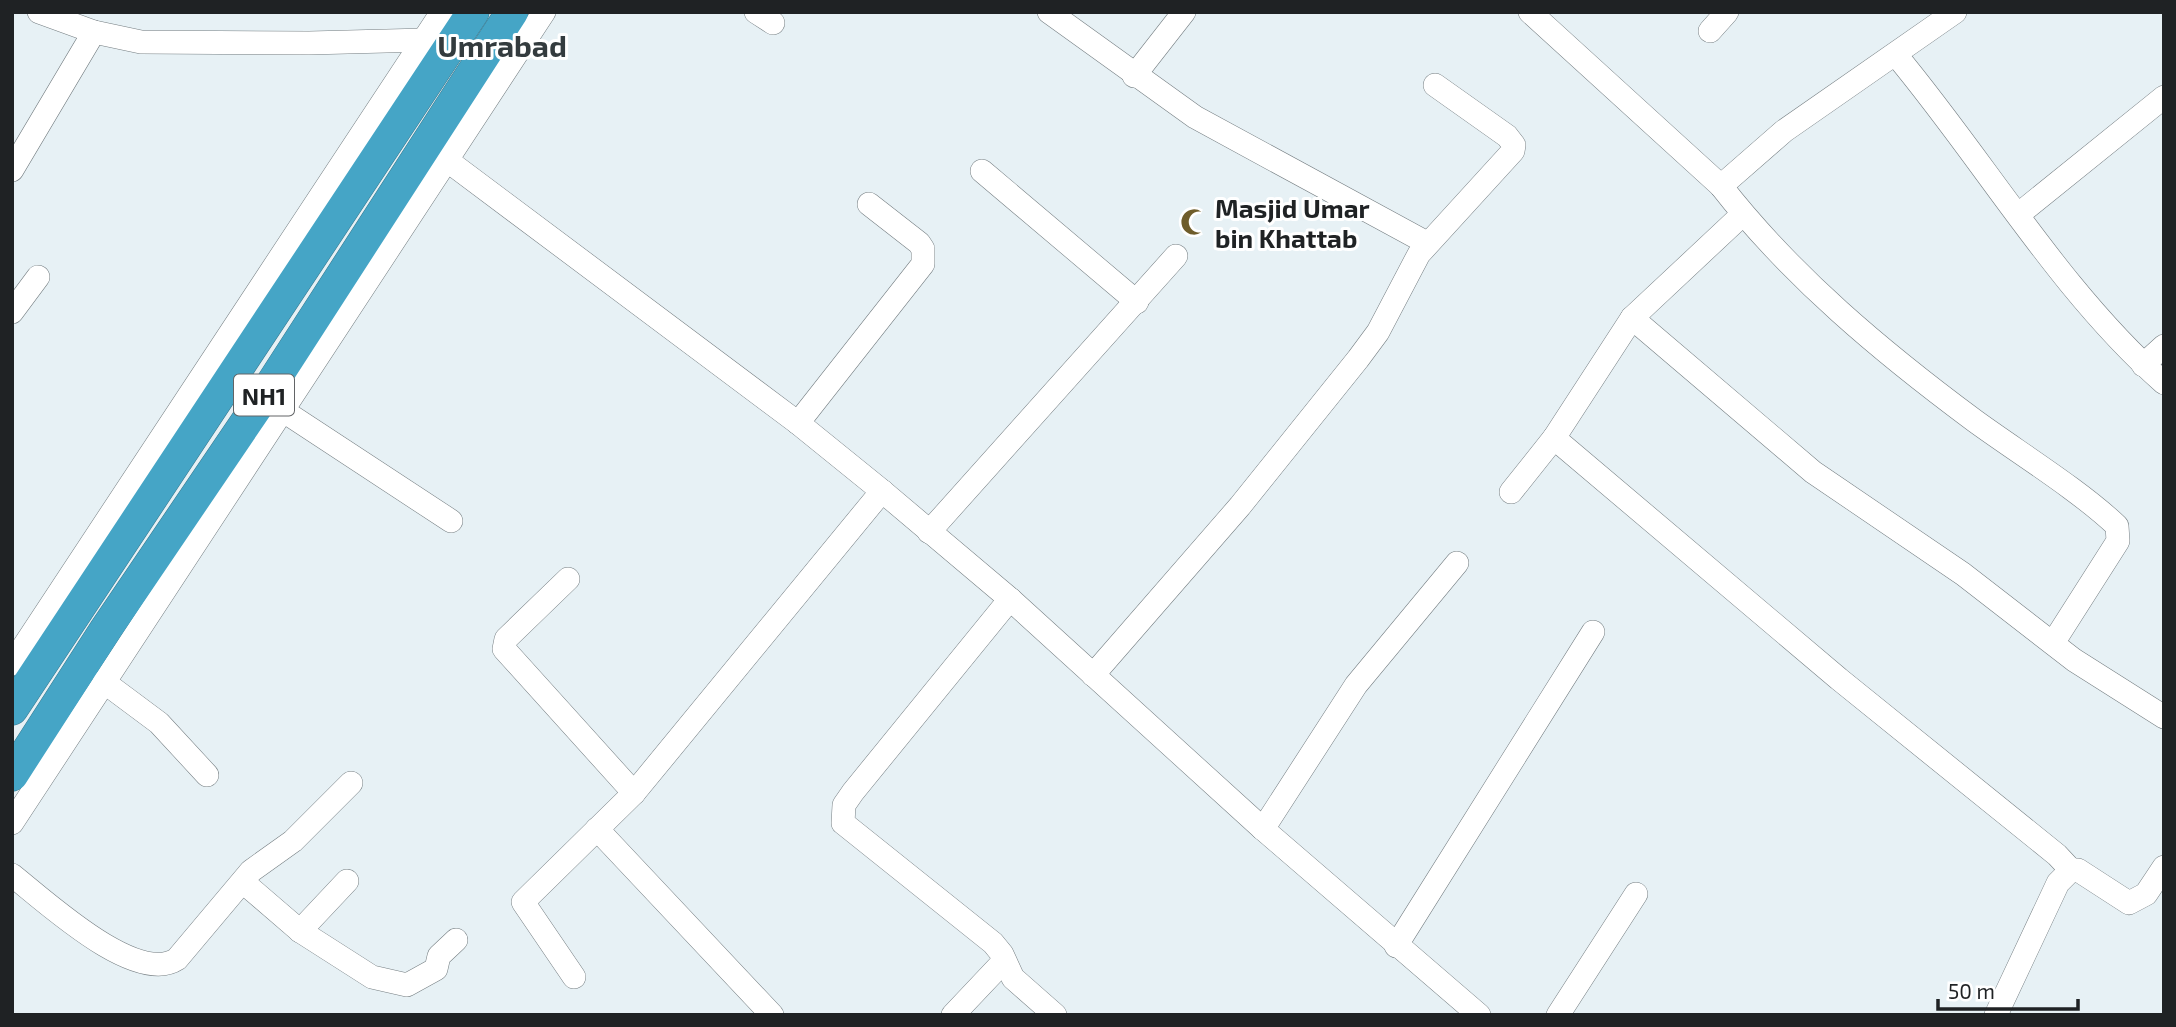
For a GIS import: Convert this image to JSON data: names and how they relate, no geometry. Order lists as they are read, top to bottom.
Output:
{
  "streets": {
    "highway": ["NH1"]
  },
  "districts": ["Umrabad"],
  "places": {
    "mosque": ["Masjid Umar bin Khattab"]
  },
  "scale_bar": "50 m"
}
